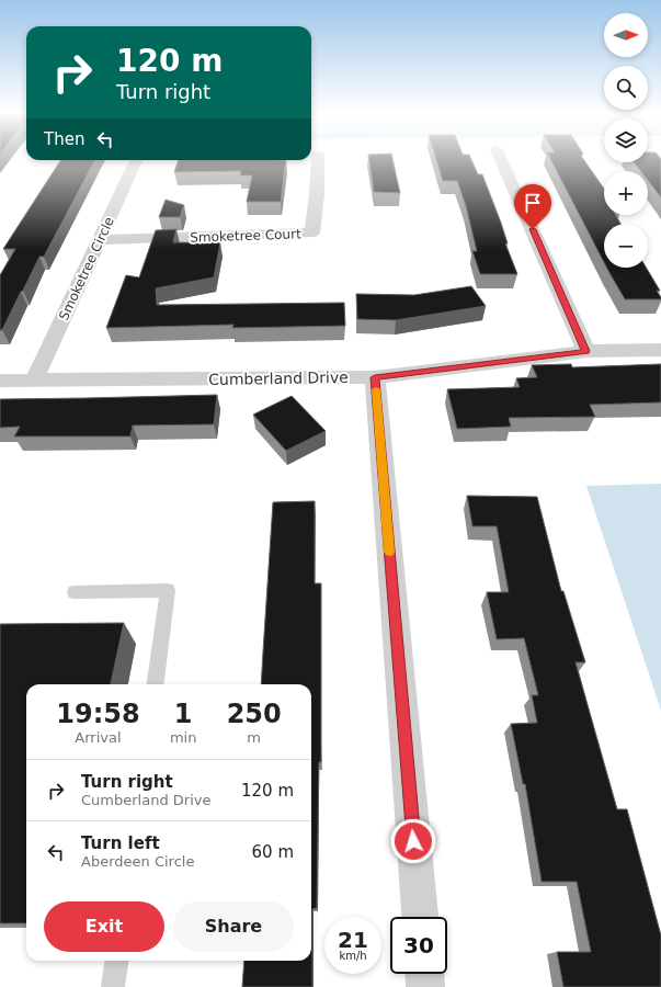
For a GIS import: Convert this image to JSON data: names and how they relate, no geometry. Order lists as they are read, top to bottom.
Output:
{
  "streets": {
    "street": ["Smoketree Court", "Smoketree Circle", "Cumberland Drive"]
  },
  "crossings": [
    ["Smoketree Court", "Smoketree Circle"],
    ["Smoketree Circle", "Cumberland Drive"]
  ],
  "north": "right",
  "page": {
    "map_buttons": ["+", "−"],
    "turn": ["120 m", "Turn right"],
    "then": "Then",
    "eta": [
      "19:58",
      "Arrival",
      "1",
      "min",
      "250",
      "m"
    ],
    "list": [
      {
        "name": "Turn right",
        "note": "Cumberland Drive",
        "value": "120 m"
      },
      {
        "name": "Turn left",
        "note": "Aberdeen Circle",
        "value": "60 m"
      }
    ],
    "buttons": ["Exit", "Share"],
    "speed": "21 km/h",
    "limit": "30"
  }
}
